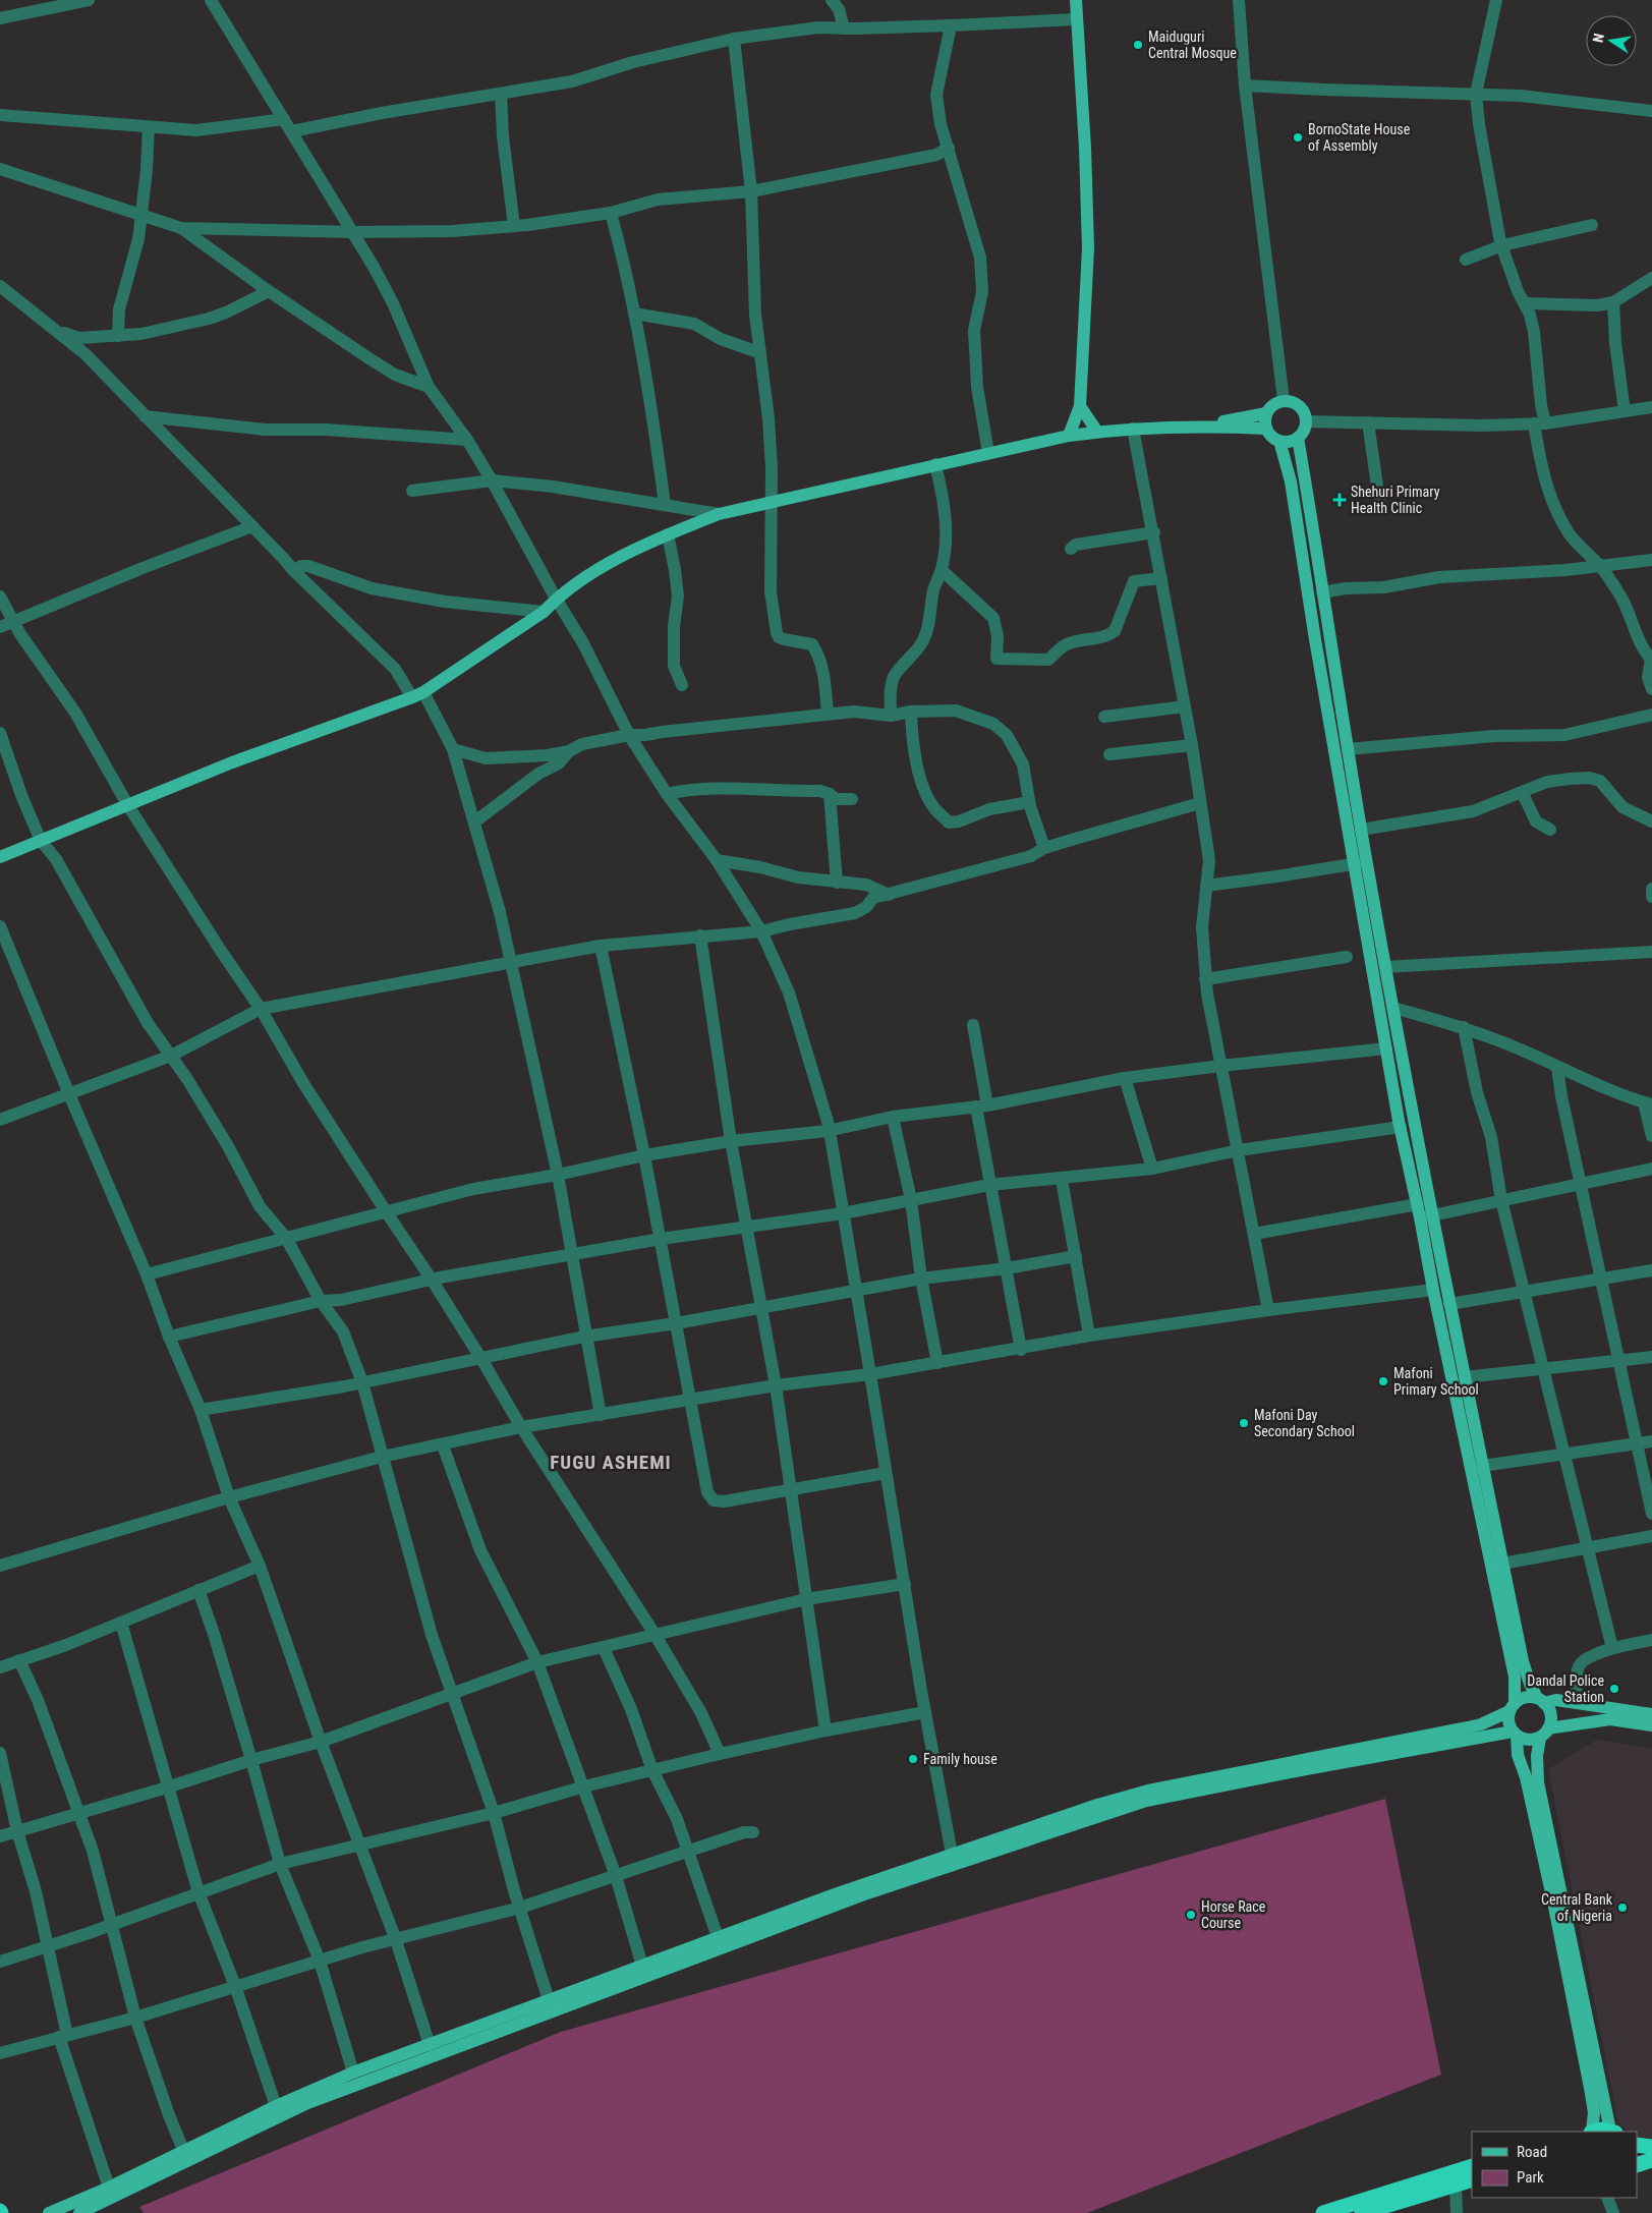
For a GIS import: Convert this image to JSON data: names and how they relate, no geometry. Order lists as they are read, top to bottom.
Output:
{
  "districts": ["FUGU ASHEMI"],
  "places": {
    "other": [
      "Maiduguri Central Mosque",
      "BornoState House of Assembly",
      "Mafoni Primary School",
      "Mafoni Day Secondary School",
      "Dandal Police Station",
      "Family house",
      "Central Bank of Nigeria",
      "Horse Race Course"
    ],
    "health": ["Shehuri Primary Health Clinic"]
  },
  "legend": ["Road", "Park"],
  "north": "left"
}
